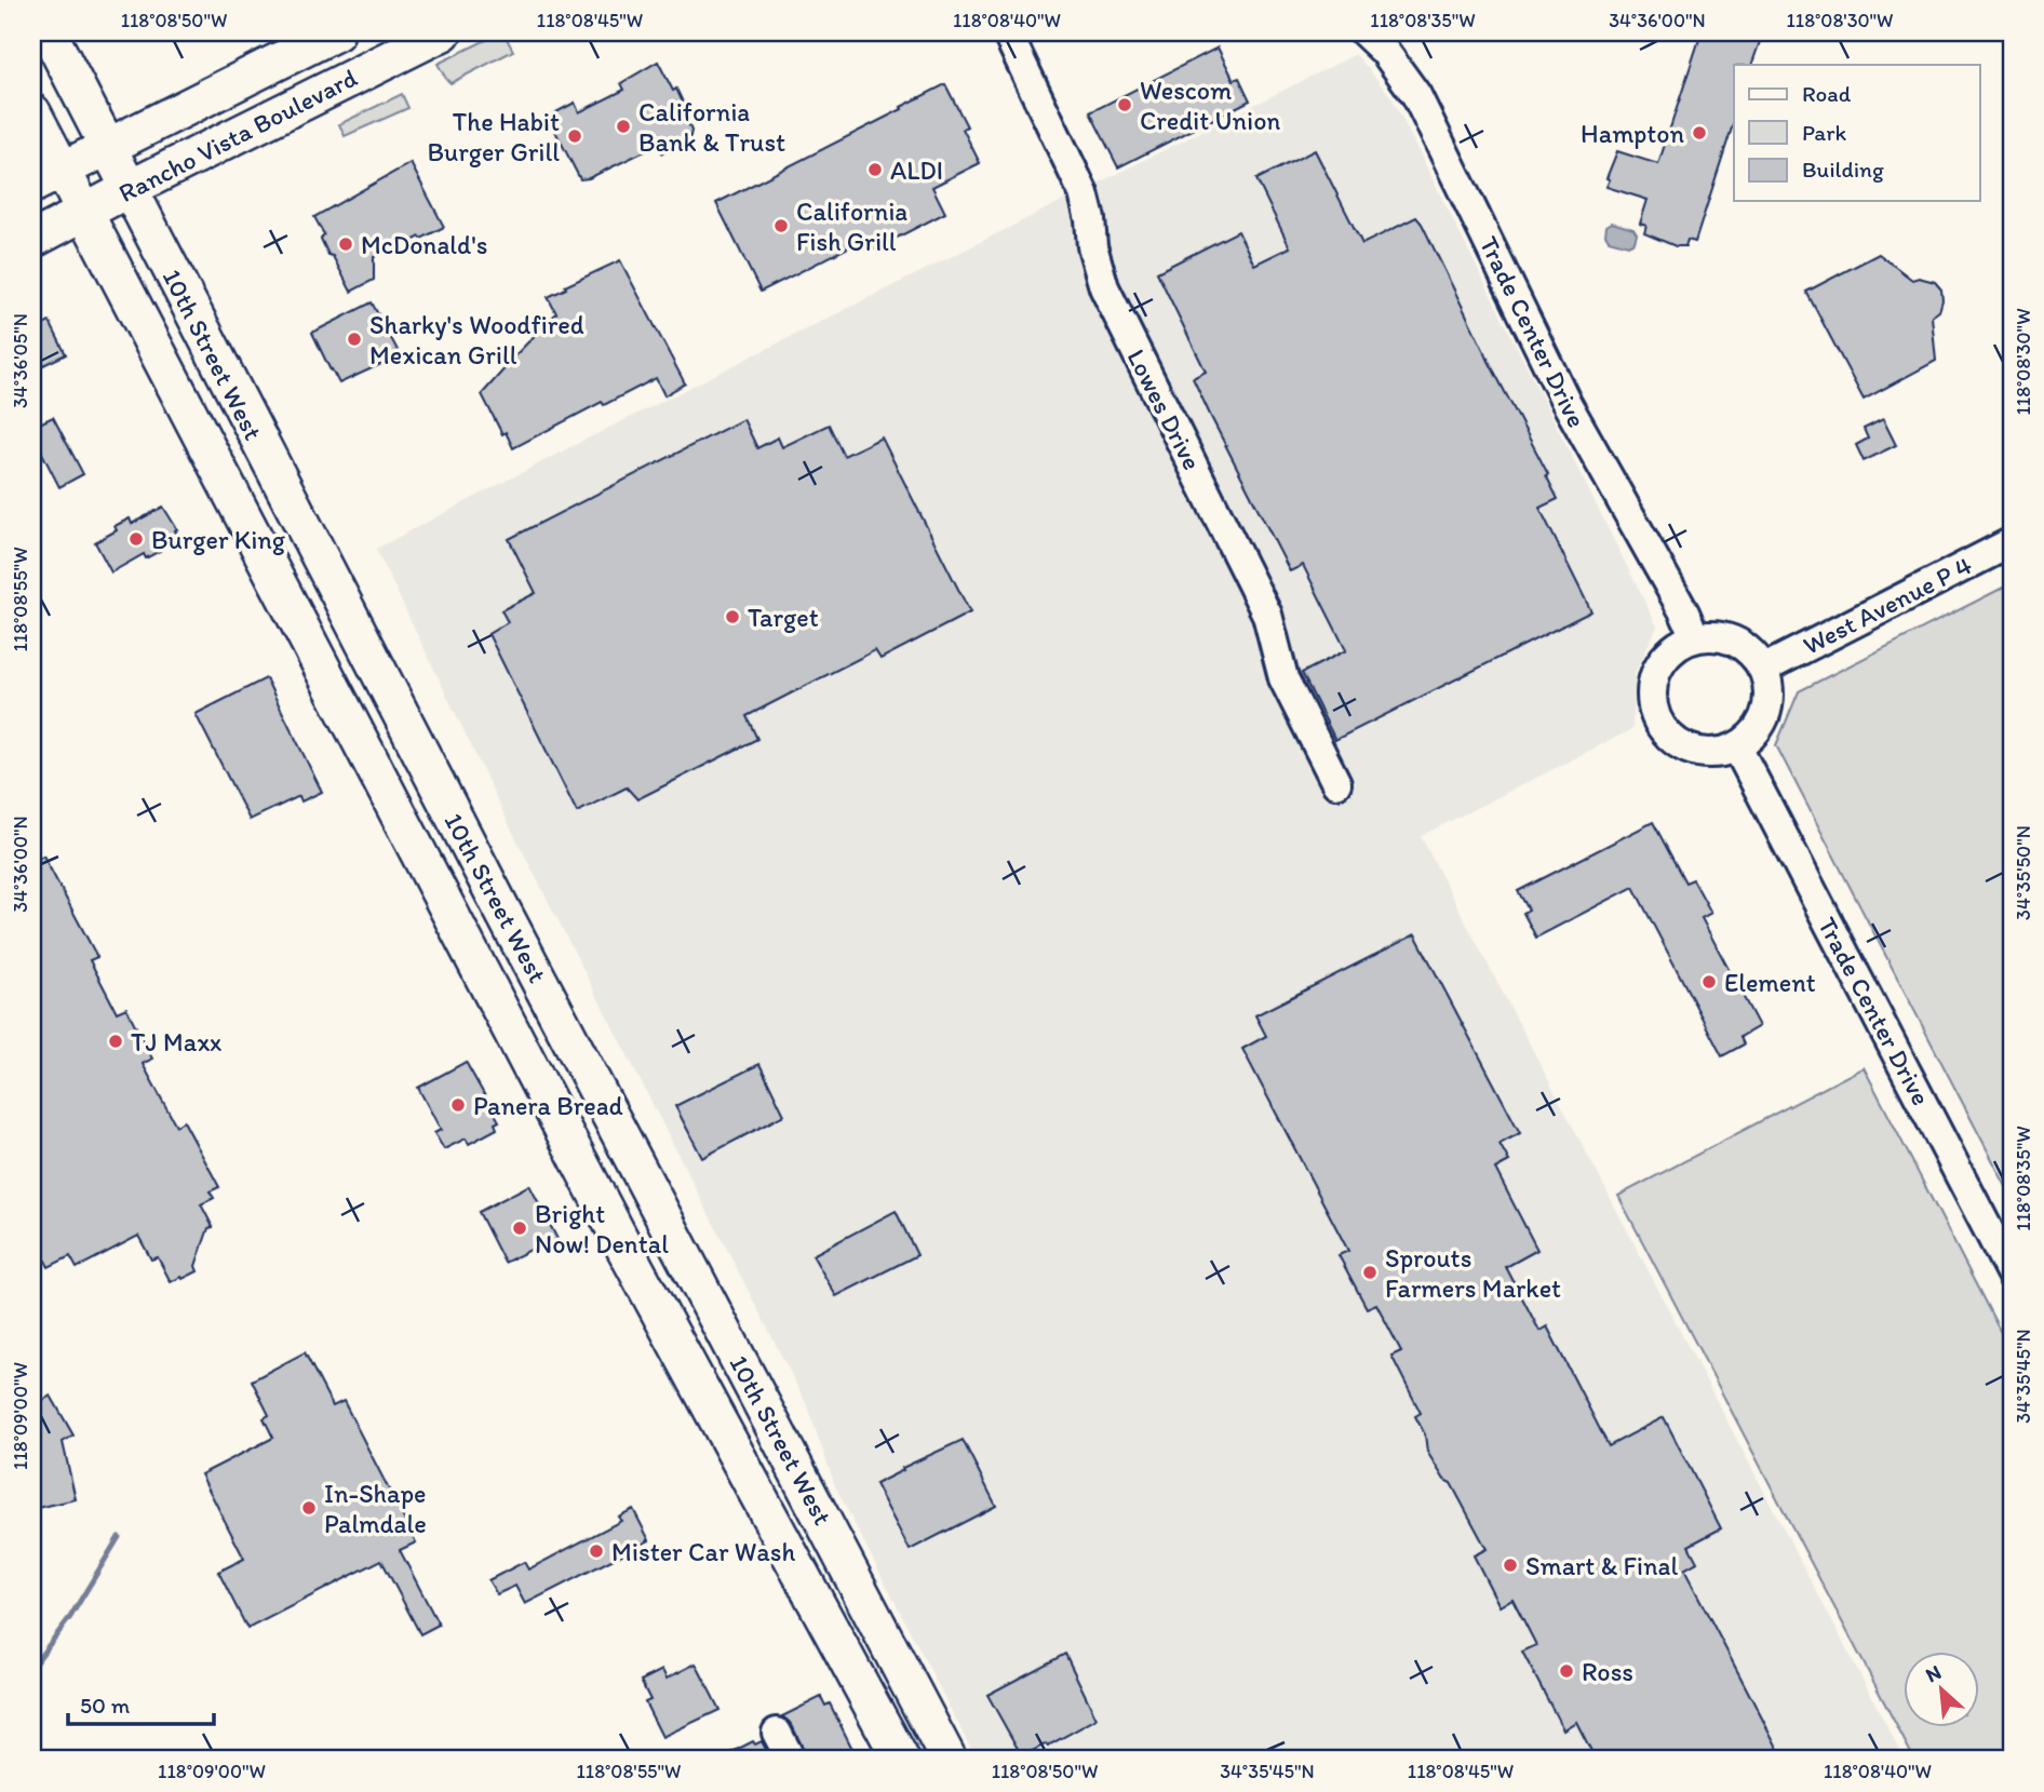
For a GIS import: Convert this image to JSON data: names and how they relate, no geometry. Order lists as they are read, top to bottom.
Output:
{
  "streets": {
    "main road": ["Rancho Vista Boulevard", "10th Street West"],
    "street": ["Trade Center Drive", "Lowes Drive", "West Avenue P 4"]
  },
  "crossings": [
    ["Rancho Vista Boulevard", "10th Street West"],
    ["Trade Center Drive", "West Avenue P 4"]
  ],
  "places": [
    "Wescom Credit Union",
    "California Bank & Trust",
    "Hampton",
    "The Habit Burger Grill",
    "ALDI",
    "California Fish Grill",
    "McDonald's",
    "Sharky's Woodfired Mexican Grill",
    "Burger King",
    "Target",
    "Element",
    "TJ Maxx",
    "Panera Bread",
    "Bright Now! Dental",
    "Sprouts Farmers Market",
    "In-Shape Palmdale",
    "Mister Car Wash",
    "Smart & Final",
    "Ross"
  ],
  "legend": ["Road", "Park", "Building"],
  "scale_bar": "50 m",
  "north": "top left",
  "coordinates": [
    "118°08'50\"W",
    "118°08'45\"W",
    "118°08'40\"W",
    "118°08'35\"W",
    "34°36'00\"N",
    "118°08'30\"W",
    "34°36'05\"N",
    "118°08'55\"W",
    "34°35'50\"N",
    "34°35'45\"N",
    "118°09'00\"W"
  ]
}
